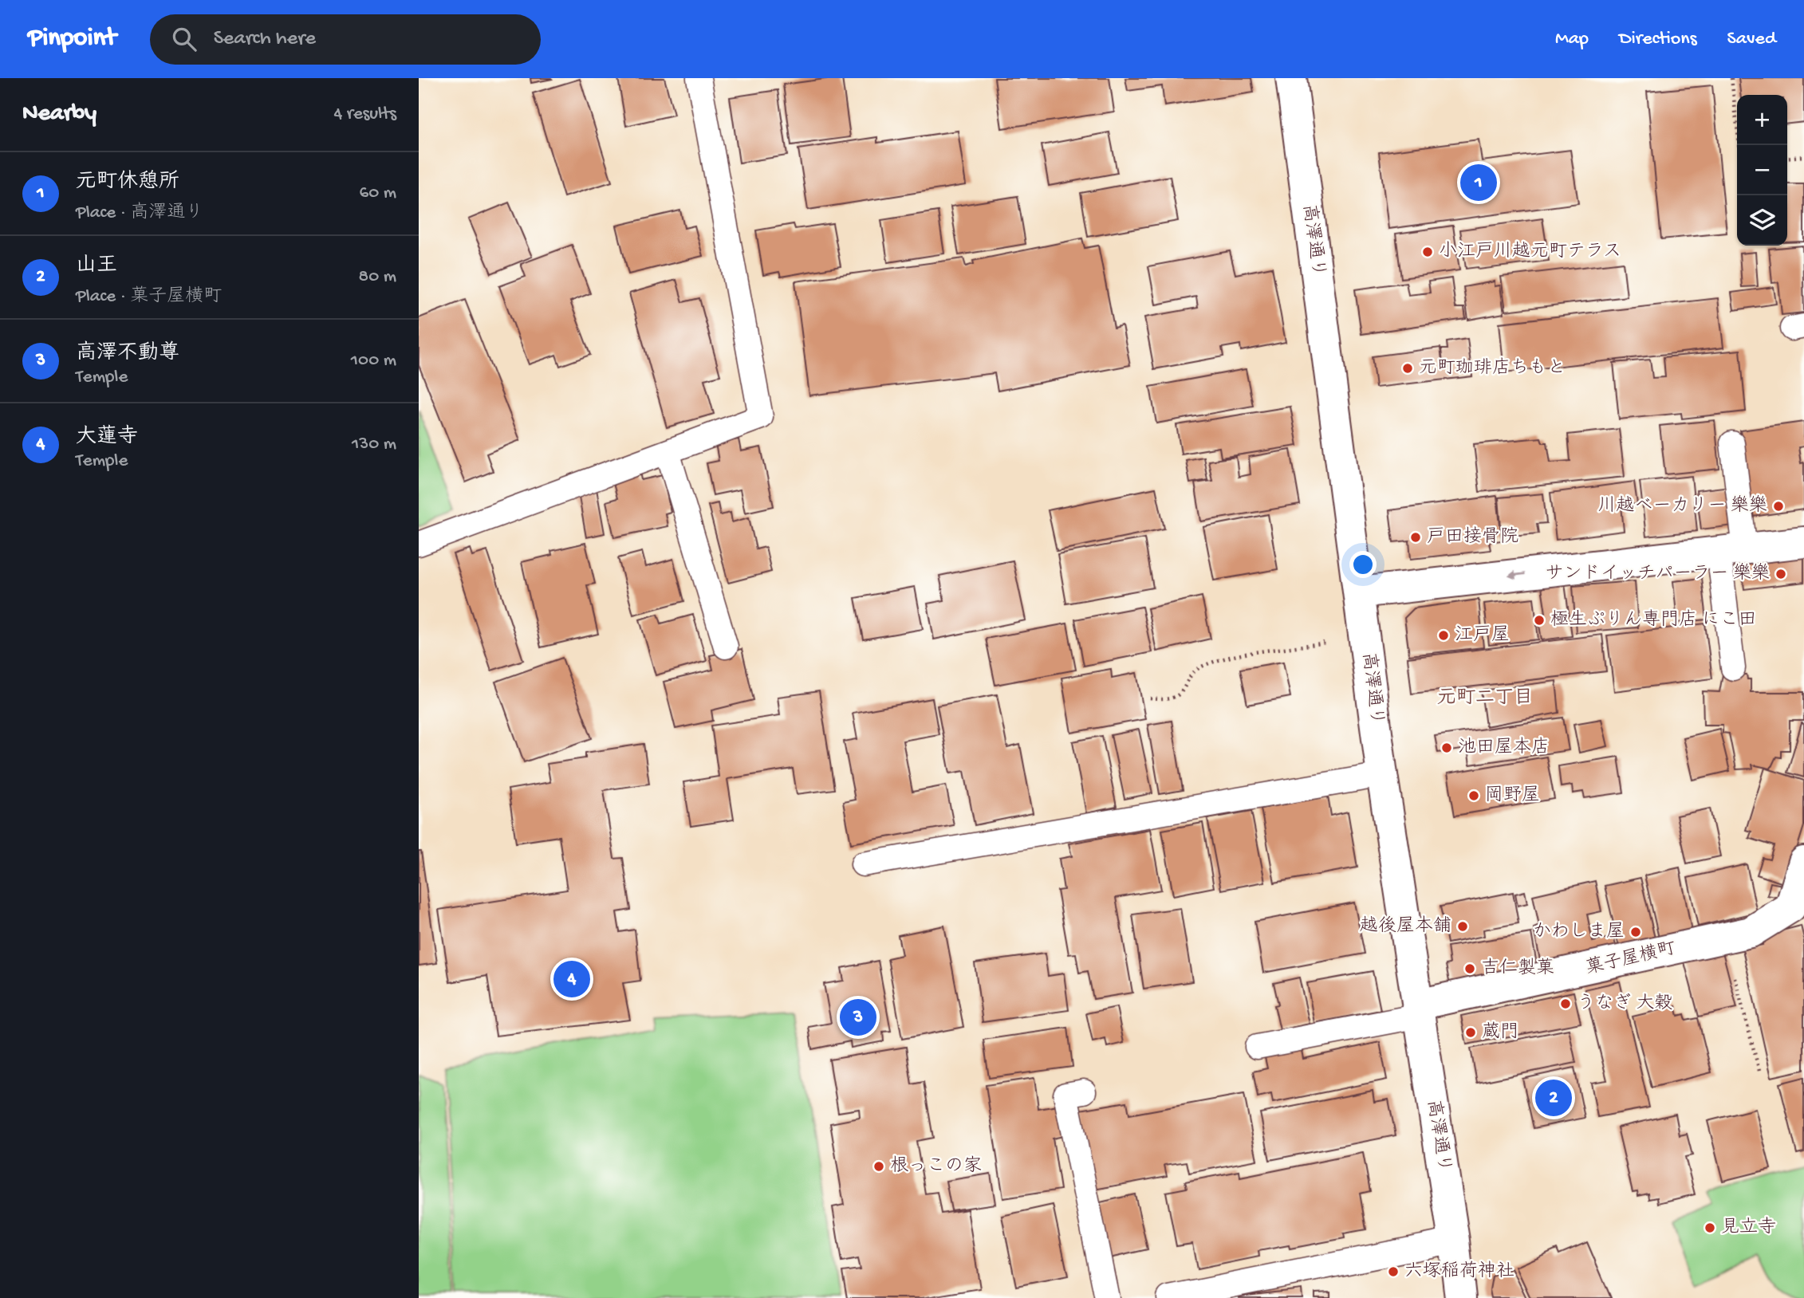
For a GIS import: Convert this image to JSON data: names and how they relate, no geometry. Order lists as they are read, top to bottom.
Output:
{
  "streets": {
    "street": ["高澤通り", "菓子屋横町"]
  },
  "crossings": [
    ["高澤通り", "菓子屋横町"]
  ],
  "districts": ["元町二丁目"],
  "places": [
    "小江戸川越元町テラス",
    "元町珈琲店ちもと",
    "川越ベーカリー 樂樂",
    "戸田接骨院",
    "サンドイッチパーラー 樂樂",
    "極生ぷりん専門店 にこ田",
    "江戸屋",
    "池田屋本店",
    "岡野屋",
    "越後屋本舗",
    "かわしま屋",
    "吉仁製菓",
    "うなぎ 大穀",
    "蔵門",
    "根っこの家",
    "見立寺",
    "六塚稲荷神社"
  ],
  "page": {
    "header": "Pinpoint",
    "search": "Search here",
    "nav": ["Map", "Directions", "Saved"],
    "heading": ["Nearby", "4 results"],
    "map_buttons": ["+", "−"],
    "list": [
      {
        "mark": "1",
        "name": "元町休憩所",
        "note": "Place · 高澤通り",
        "value": "60 m"
      },
      {
        "mark": "2",
        "name": "山王",
        "note": "Place · 菓子屋横町",
        "value": "80 m"
      },
      {
        "mark": "3",
        "name": "高澤不動尊",
        "note": "Temple",
        "value": "100 m"
      },
      {
        "mark": "4",
        "name": "大蓮寺",
        "note": "Temple",
        "value": "130 m"
      }
    ],
    "pins": [
      "1",
      "4",
      "3",
      "2"
    ]
  }
}
